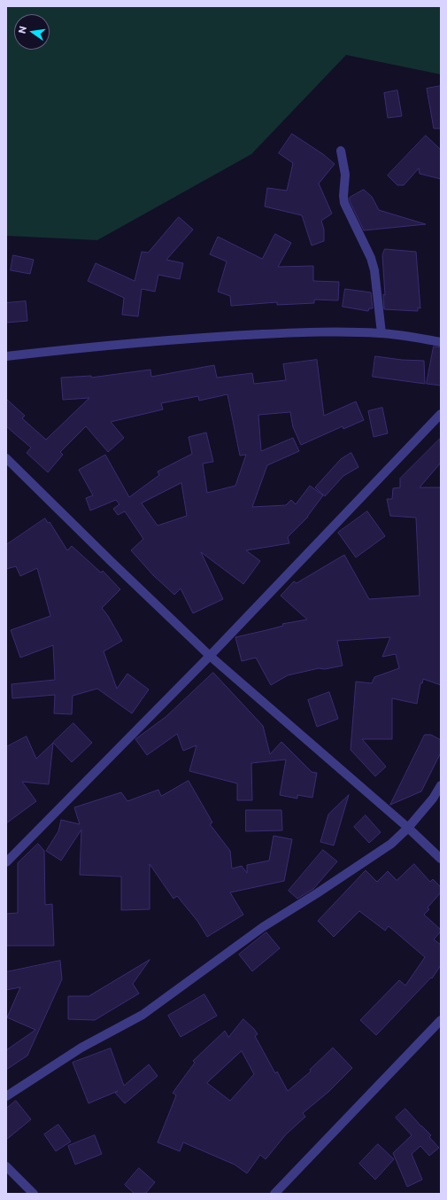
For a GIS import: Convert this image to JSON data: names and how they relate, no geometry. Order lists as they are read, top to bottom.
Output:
{
  "north": "left"
}
